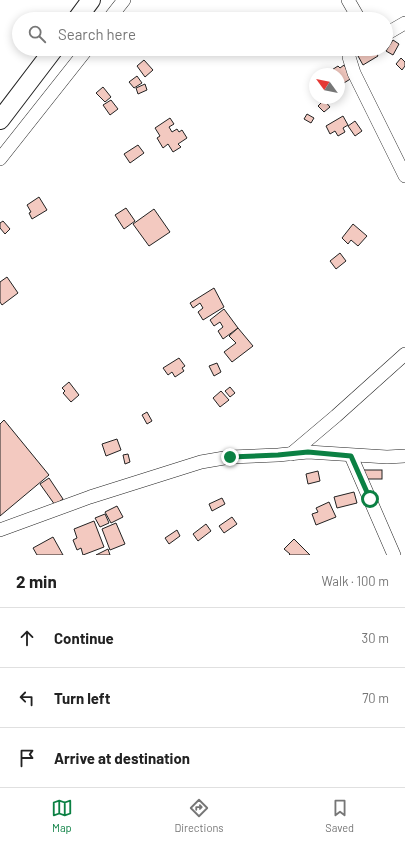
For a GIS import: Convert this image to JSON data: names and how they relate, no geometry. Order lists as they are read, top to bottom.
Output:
{
  "north": "top left",
  "page": {
    "search": "Search here",
    "heading": ["2 min", "Walk · 100 m"],
    "list": [
      ["Continue", "30 m"],
      ["Turn left", "70 m"],
      "Arrive at destination"
    ],
    "nav": ["Map", "Directions", "Saved"]
  }
}
